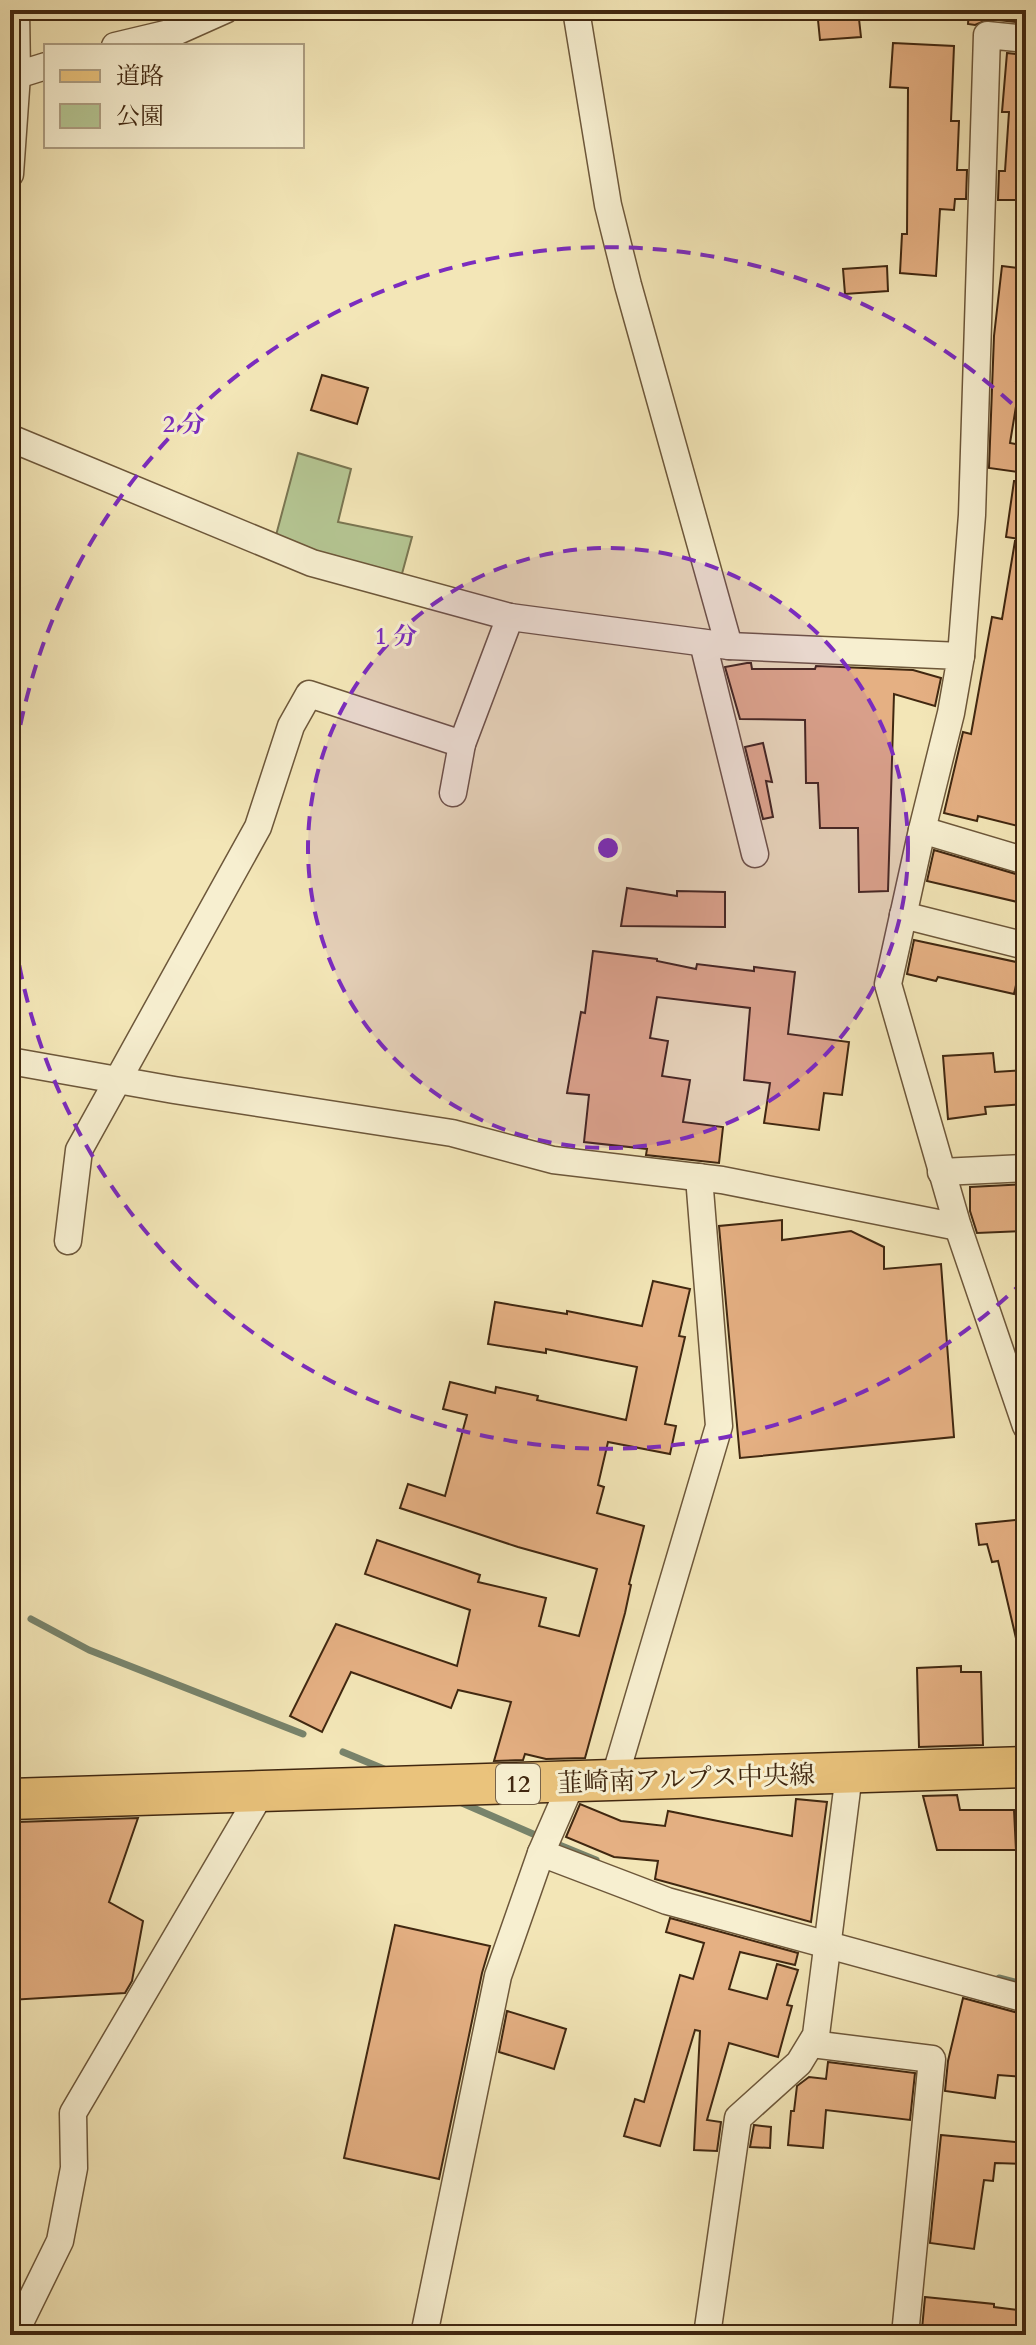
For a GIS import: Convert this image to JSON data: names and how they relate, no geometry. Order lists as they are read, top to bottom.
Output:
{
  "streets": {
    "main road": ["韮崎南アルプス中央線", "12"]
  },
  "legend": ["道路", "公園"],
  "rings": ["2 分", "1 分"]
}
